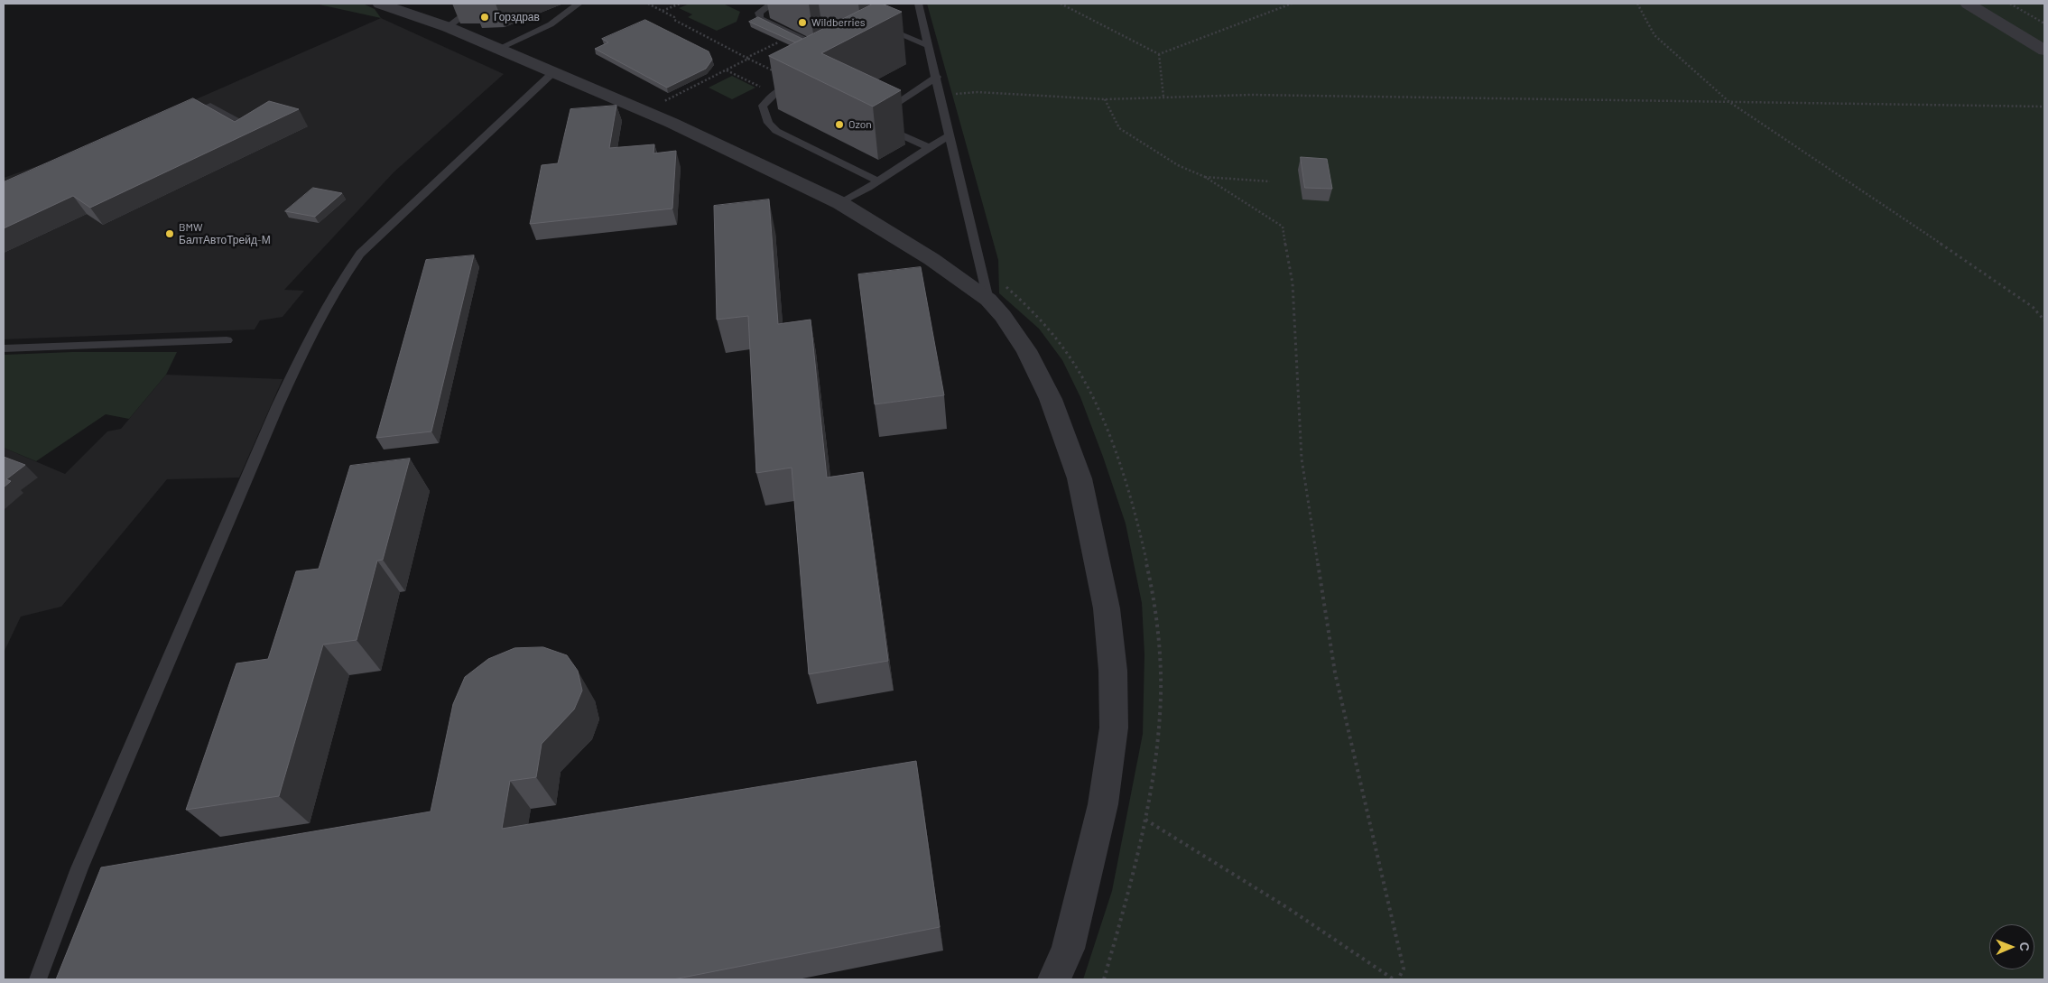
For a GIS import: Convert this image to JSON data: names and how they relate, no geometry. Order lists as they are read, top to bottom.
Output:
{
  "places": [
    "Горздрав",
    "Wildberries",
    "Ozon",
    "BMW БалтАвтоТрейд-М"
  ],
  "north": "right"
}
